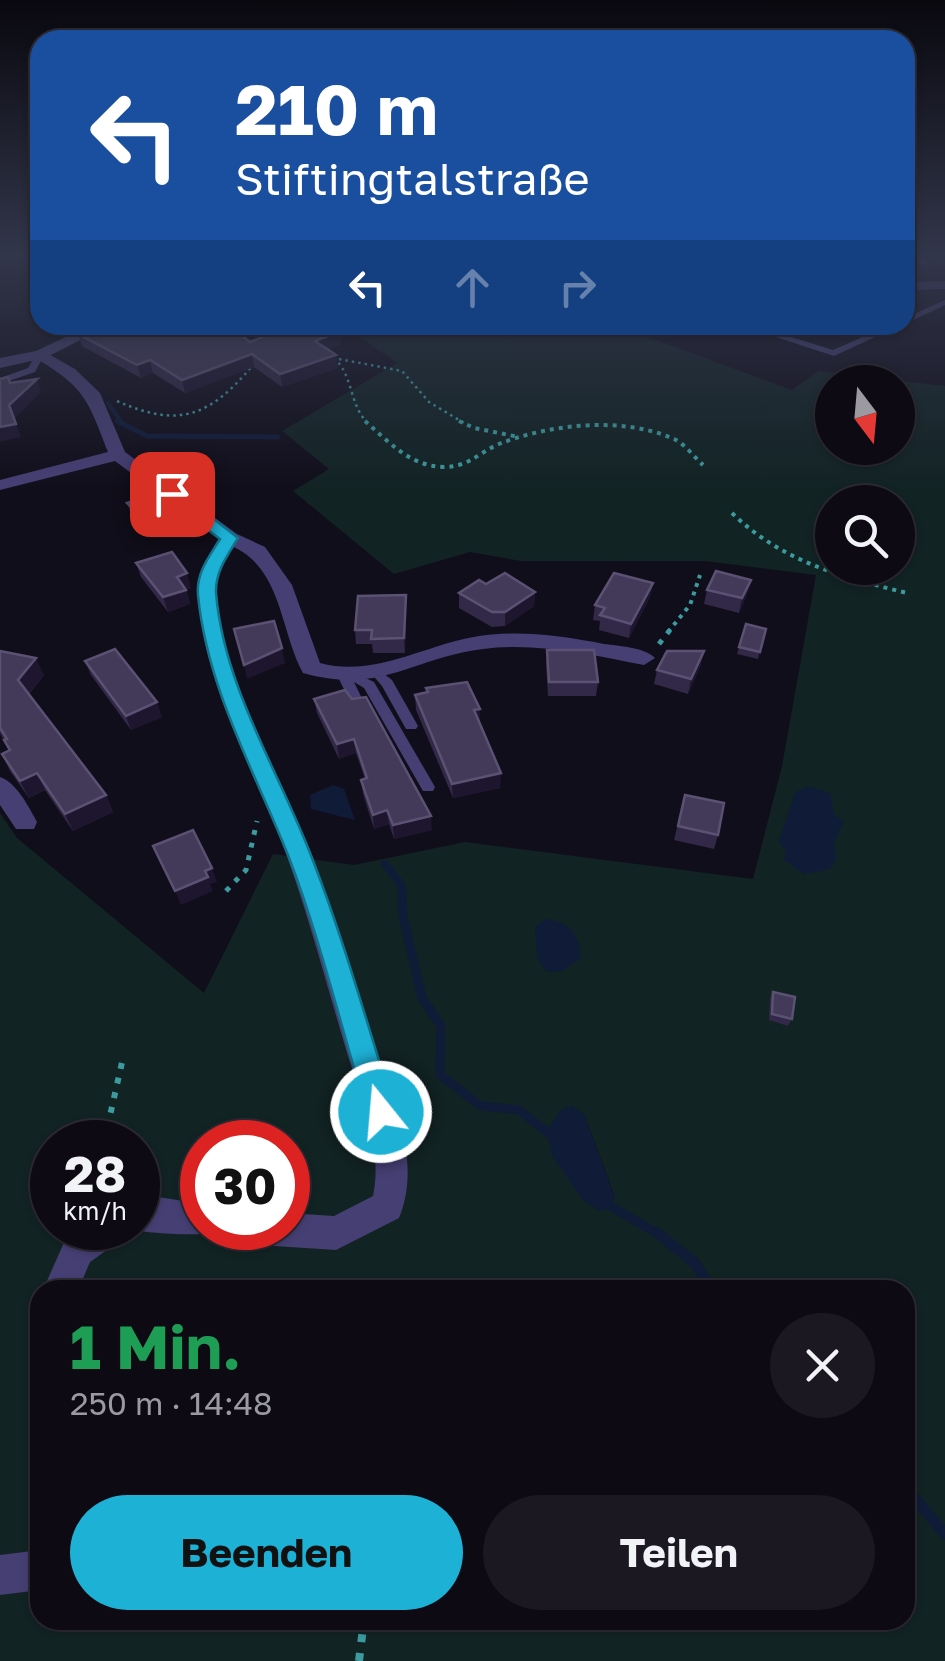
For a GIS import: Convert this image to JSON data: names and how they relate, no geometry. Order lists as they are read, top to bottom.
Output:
{
  "north": "bottom",
  "page": {
    "turn": ["210 m", "Stiftingtalstraße"],
    "speed": "28 km/h",
    "limit": "30",
    "heading": ["1 Min.", "250 m · 14:48"],
    "buttons": ["Beenden", "Teilen"]
  }
}
